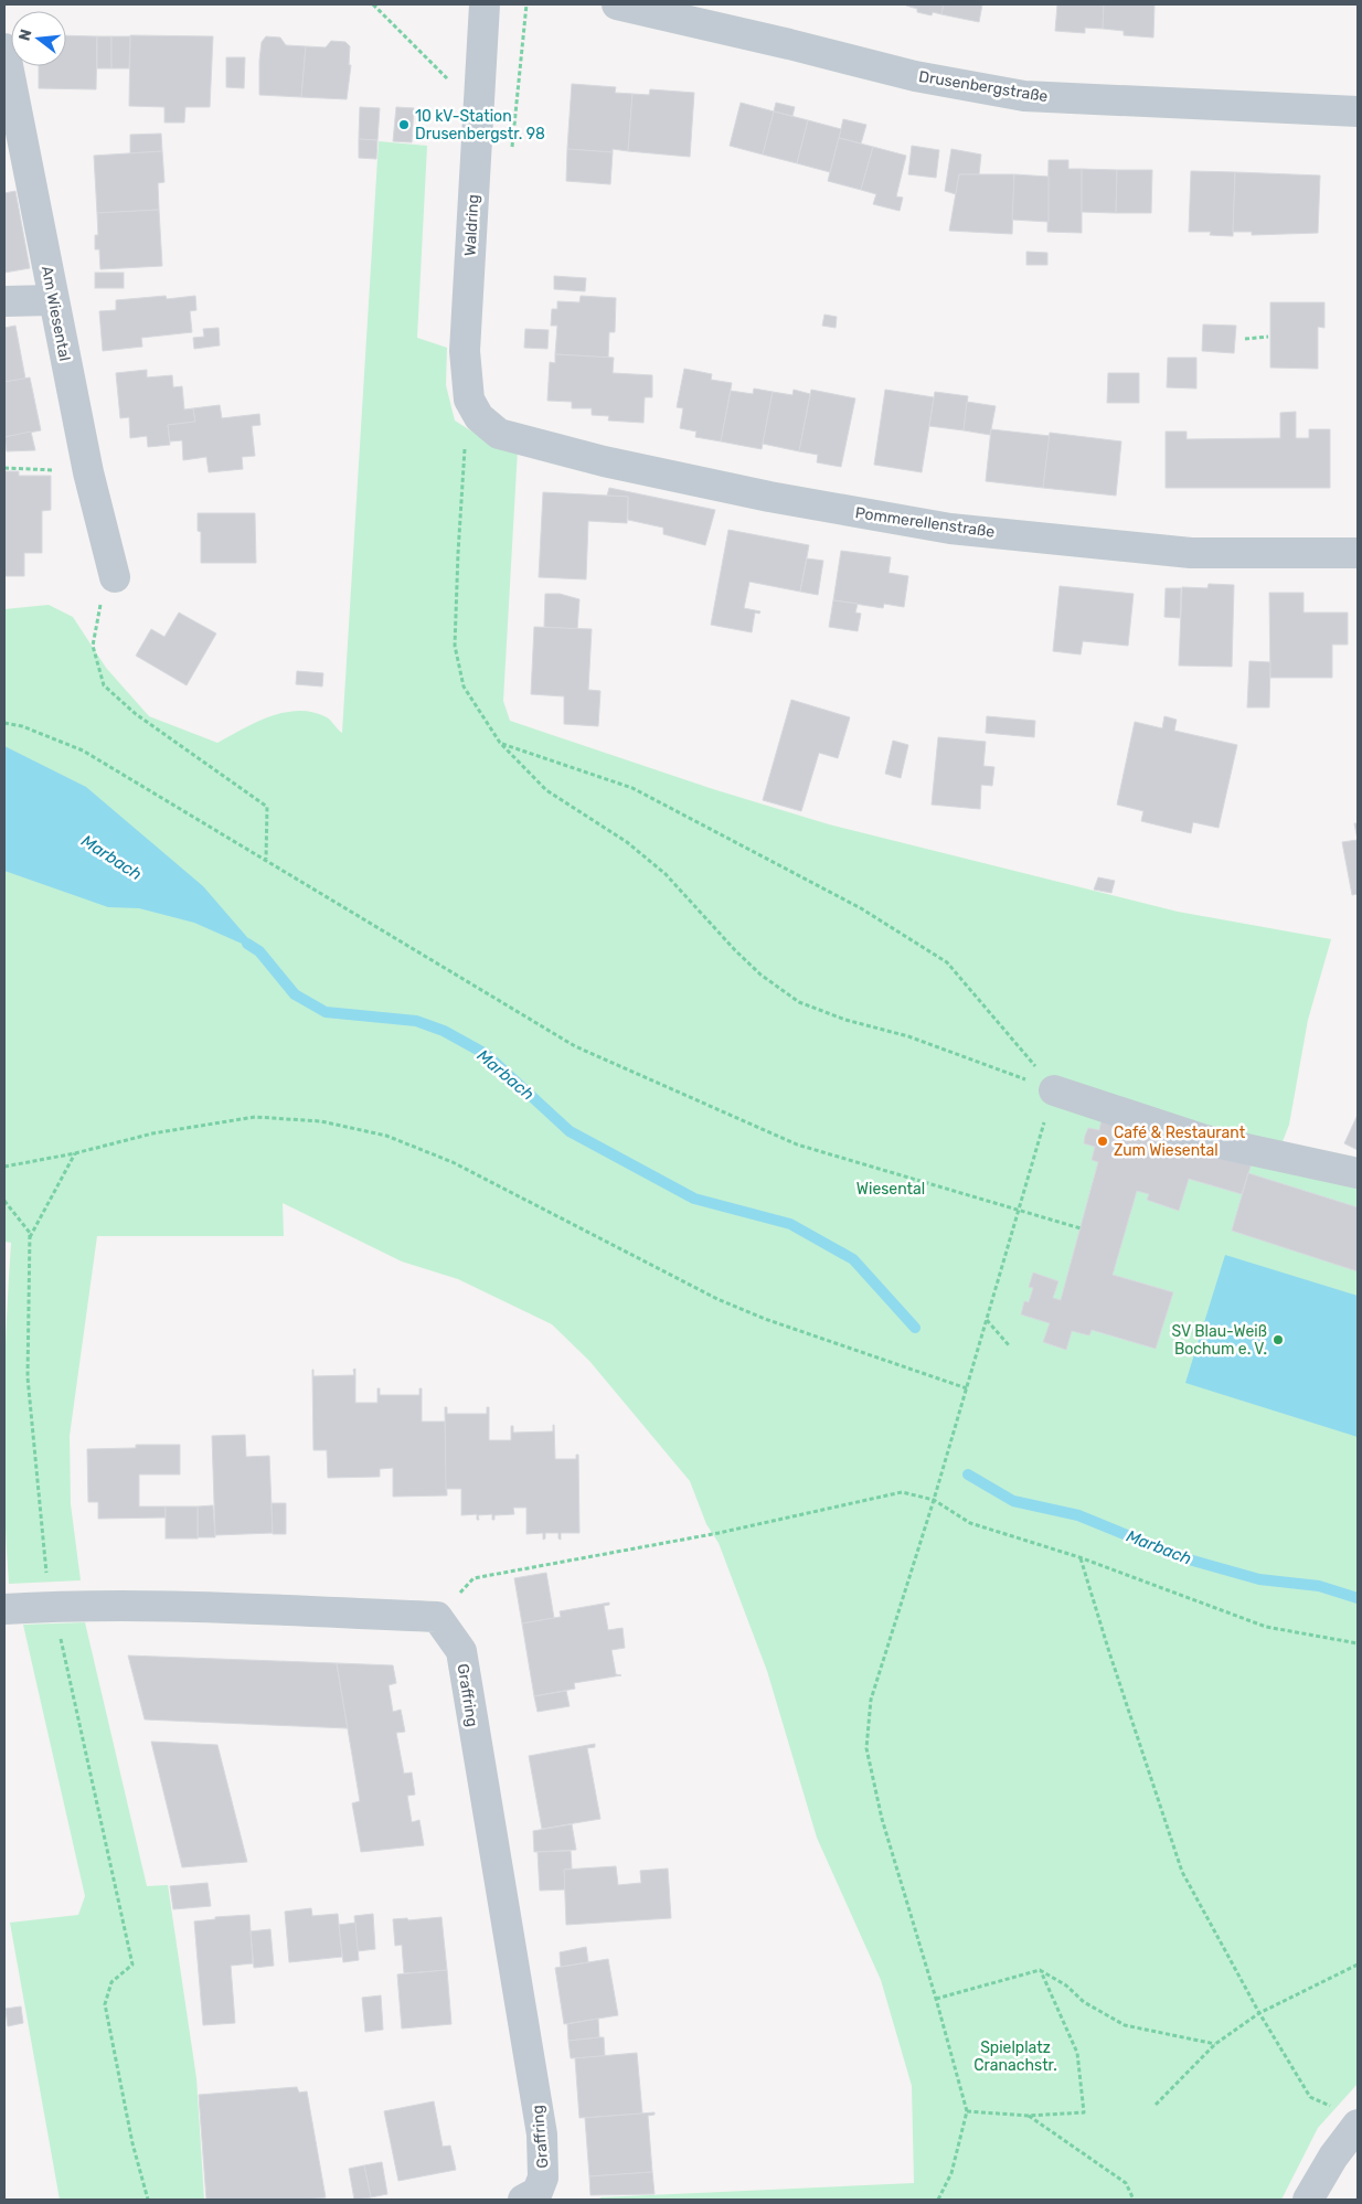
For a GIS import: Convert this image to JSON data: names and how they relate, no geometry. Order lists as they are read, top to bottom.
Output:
{
  "streets": {
    "street": [
      "Drusenbergstraße",
      "Waldring",
      "Am Wiesental",
      "Pommerellenstraße",
      "Graffring"
    ]
  },
  "crossings": [
    ["Waldring", "Pommerellenstraße"]
  ],
  "water": ["Marbach"],
  "parks": ["Wiesental", "Spielplatz Cranachstr."],
  "places": ["10 kV-Station Drusenbergstr. 98", "Café & Restaurant Zum Wiesental", "SV Blau-Weiß Bochum e. V."],
  "north": "left"
}
